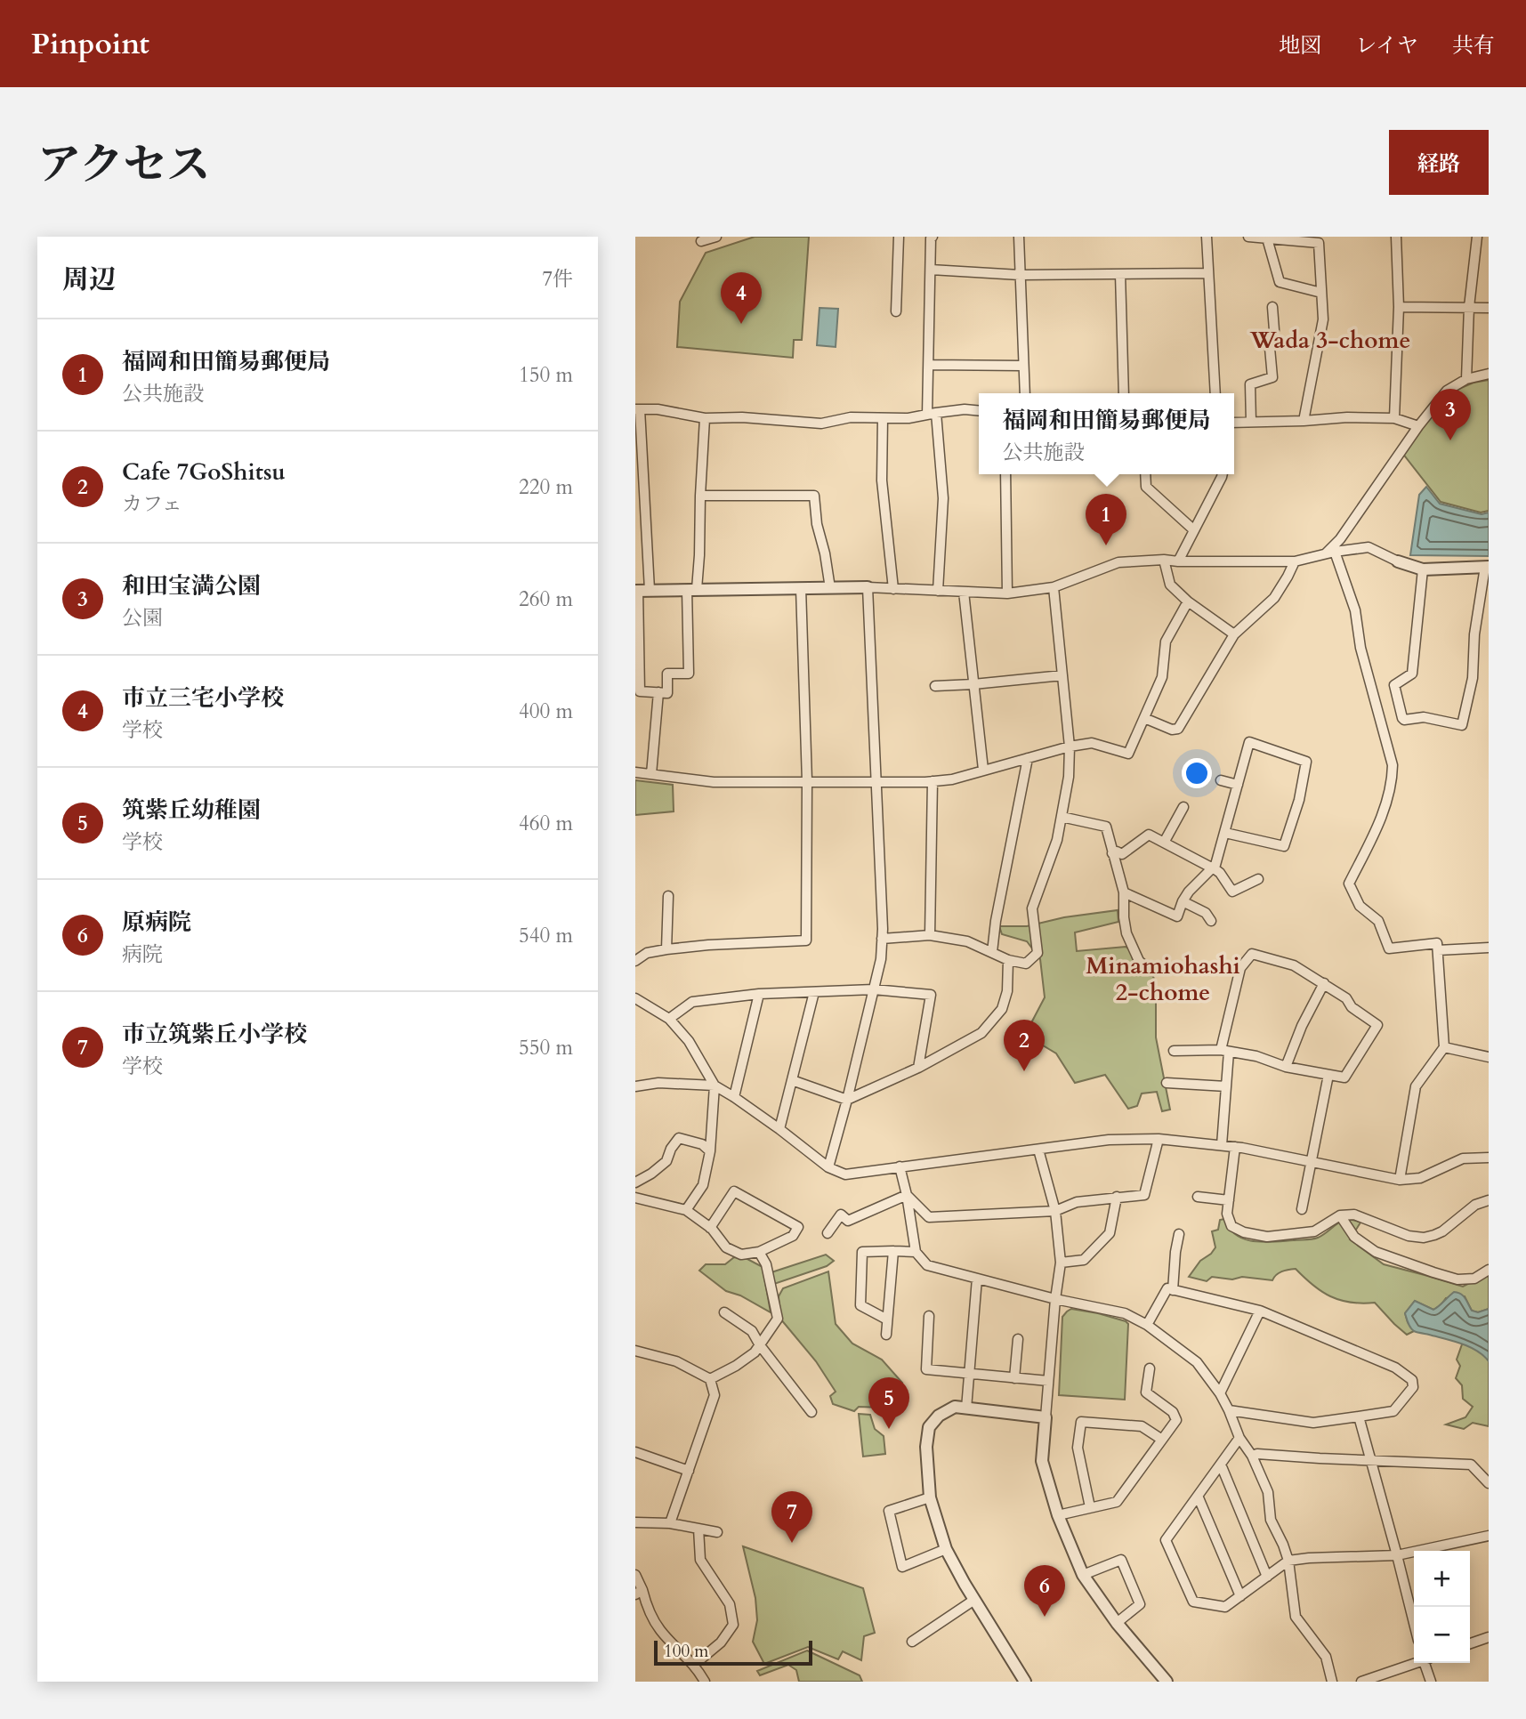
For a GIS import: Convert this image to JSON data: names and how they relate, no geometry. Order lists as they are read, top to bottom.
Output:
{
  "districts": ["Wada 3-chome", "Minamiohashi 2-chome"],
  "scale_bar": "100 m",
  "page": {
    "header": "Pinpoint",
    "nav": ["地図", "レイヤ", "共有"],
    "title": "アクセス",
    "buttons": "経路",
    "heading": ["周辺", "7件"],
    "pins": [
      "4",
      "3",
      "1",
      "2",
      "5",
      "7",
      "6"
    ],
    "list": [
      {
        "mark": "1",
        "name": "福岡和田簡易郵便局",
        "note": "公共施設",
        "value": "150 m"
      },
      {
        "mark": "2",
        "name": "Cafe 7GoShitsu",
        "note": "カフェ",
        "value": "220 m"
      },
      {
        "mark": "3",
        "name": "和田宝満公園",
        "note": "公園",
        "value": "260 m"
      },
      {
        "mark": "4",
        "name": "市立三宅小学校",
        "note": "学校",
        "value": "400 m"
      },
      {
        "mark": "5",
        "name": "筑紫丘幼稚園",
        "note": "学校",
        "value": "460 m"
      },
      {
        "mark": "6",
        "name": "原病院",
        "note": "病院",
        "value": "540 m"
      },
      {
        "mark": "7",
        "name": "市立筑紫丘小学校",
        "note": "学校",
        "value": "550 m"
      }
    ],
    "popup": ["福岡和田簡易郵便局", "公共施設"],
    "map_buttons": ["+", "−"],
    "scale": "100 m"
  }
}
